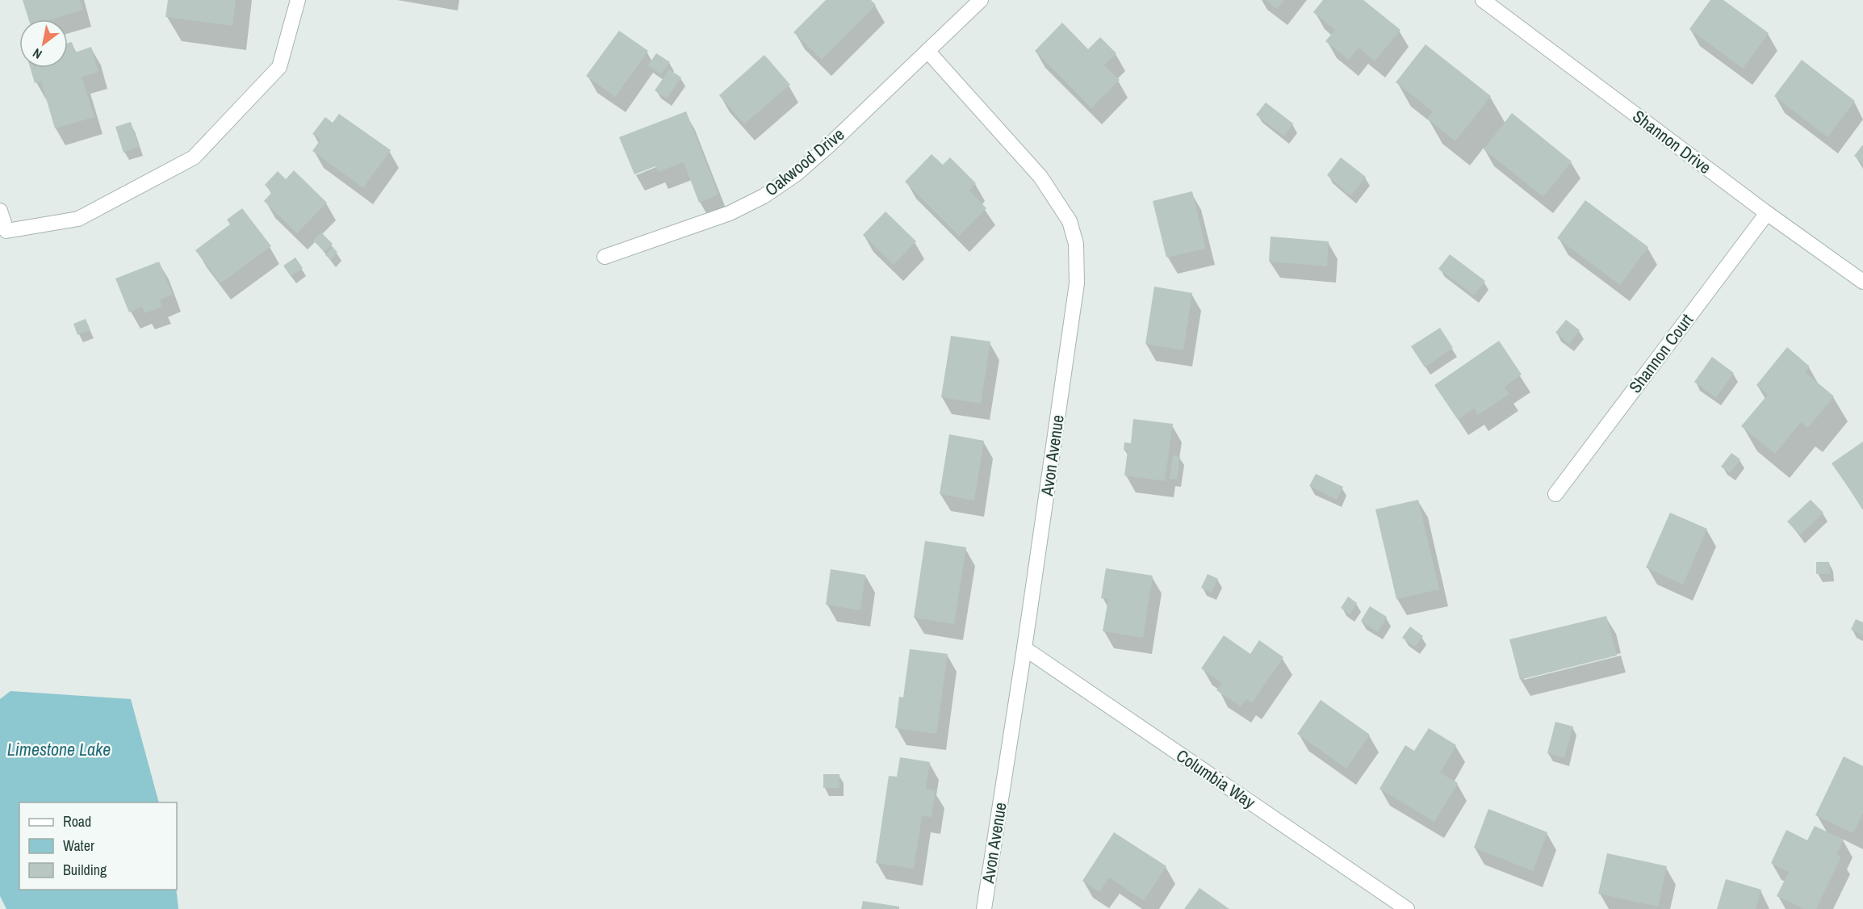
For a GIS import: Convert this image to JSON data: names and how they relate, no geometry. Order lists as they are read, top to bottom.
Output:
{
  "streets": {
    "street": [
      "Shannon Drive",
      "Oakwood Drive",
      "Shannon Court",
      "Avon Avenue",
      "Columbia Way"
    ]
  },
  "crossings": [
    ["Shannon Drive", "Shannon Court"],
    ["Oakwood Drive", "Avon Avenue"],
    ["Avon Avenue", "Columbia Way"]
  ],
  "water": ["Limestone Lake"],
  "legend": ["Road", "Water", "Building"],
  "north": "bottom left"
}
